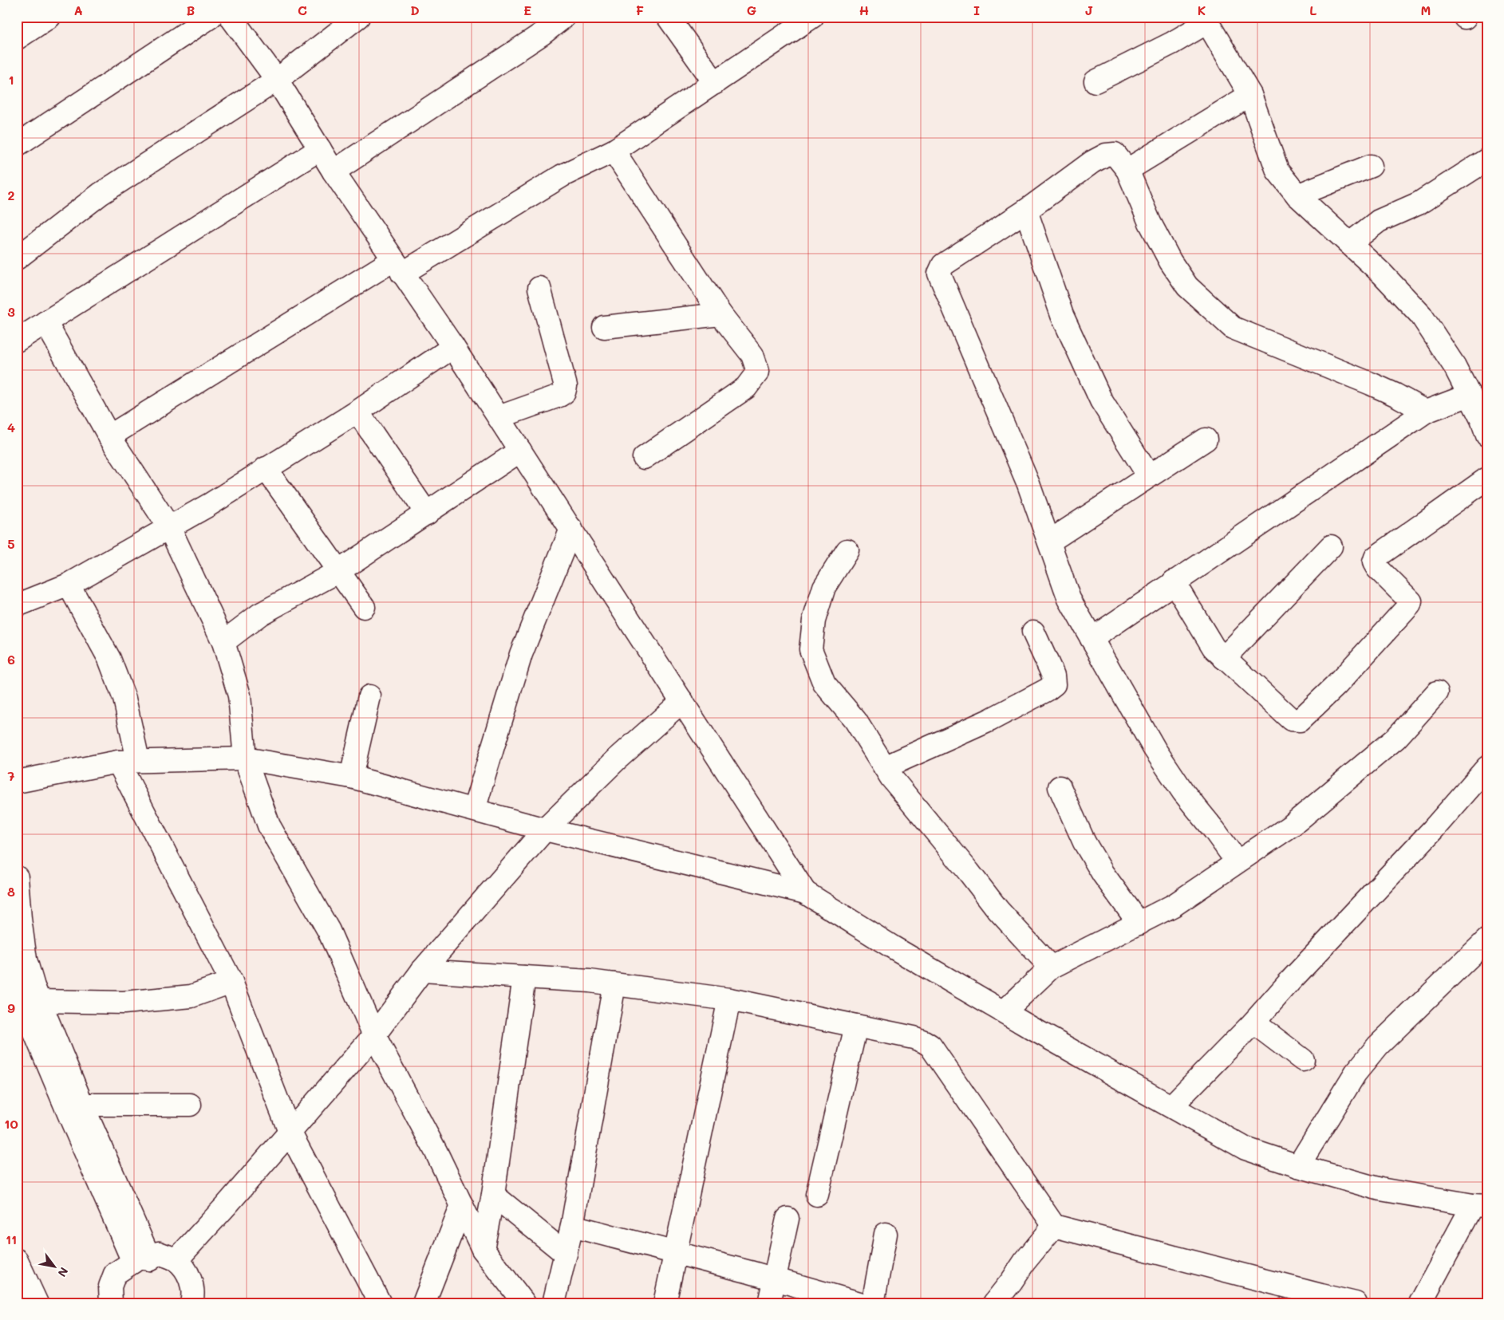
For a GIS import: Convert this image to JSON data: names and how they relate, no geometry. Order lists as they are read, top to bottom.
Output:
{
  "north": "bottom right",
  "grid": {
    "columns": [
      "A",
      "B",
      "C",
      "D",
      "E",
      "F",
      "G",
      "H",
      "I",
      "J",
      "K",
      "L",
      "M"
    ],
    "rows": [
      "1",
      "2",
      "3",
      "4",
      "5",
      "6",
      "7",
      "8",
      "9",
      "10",
      "11"
    ]
  }
}
